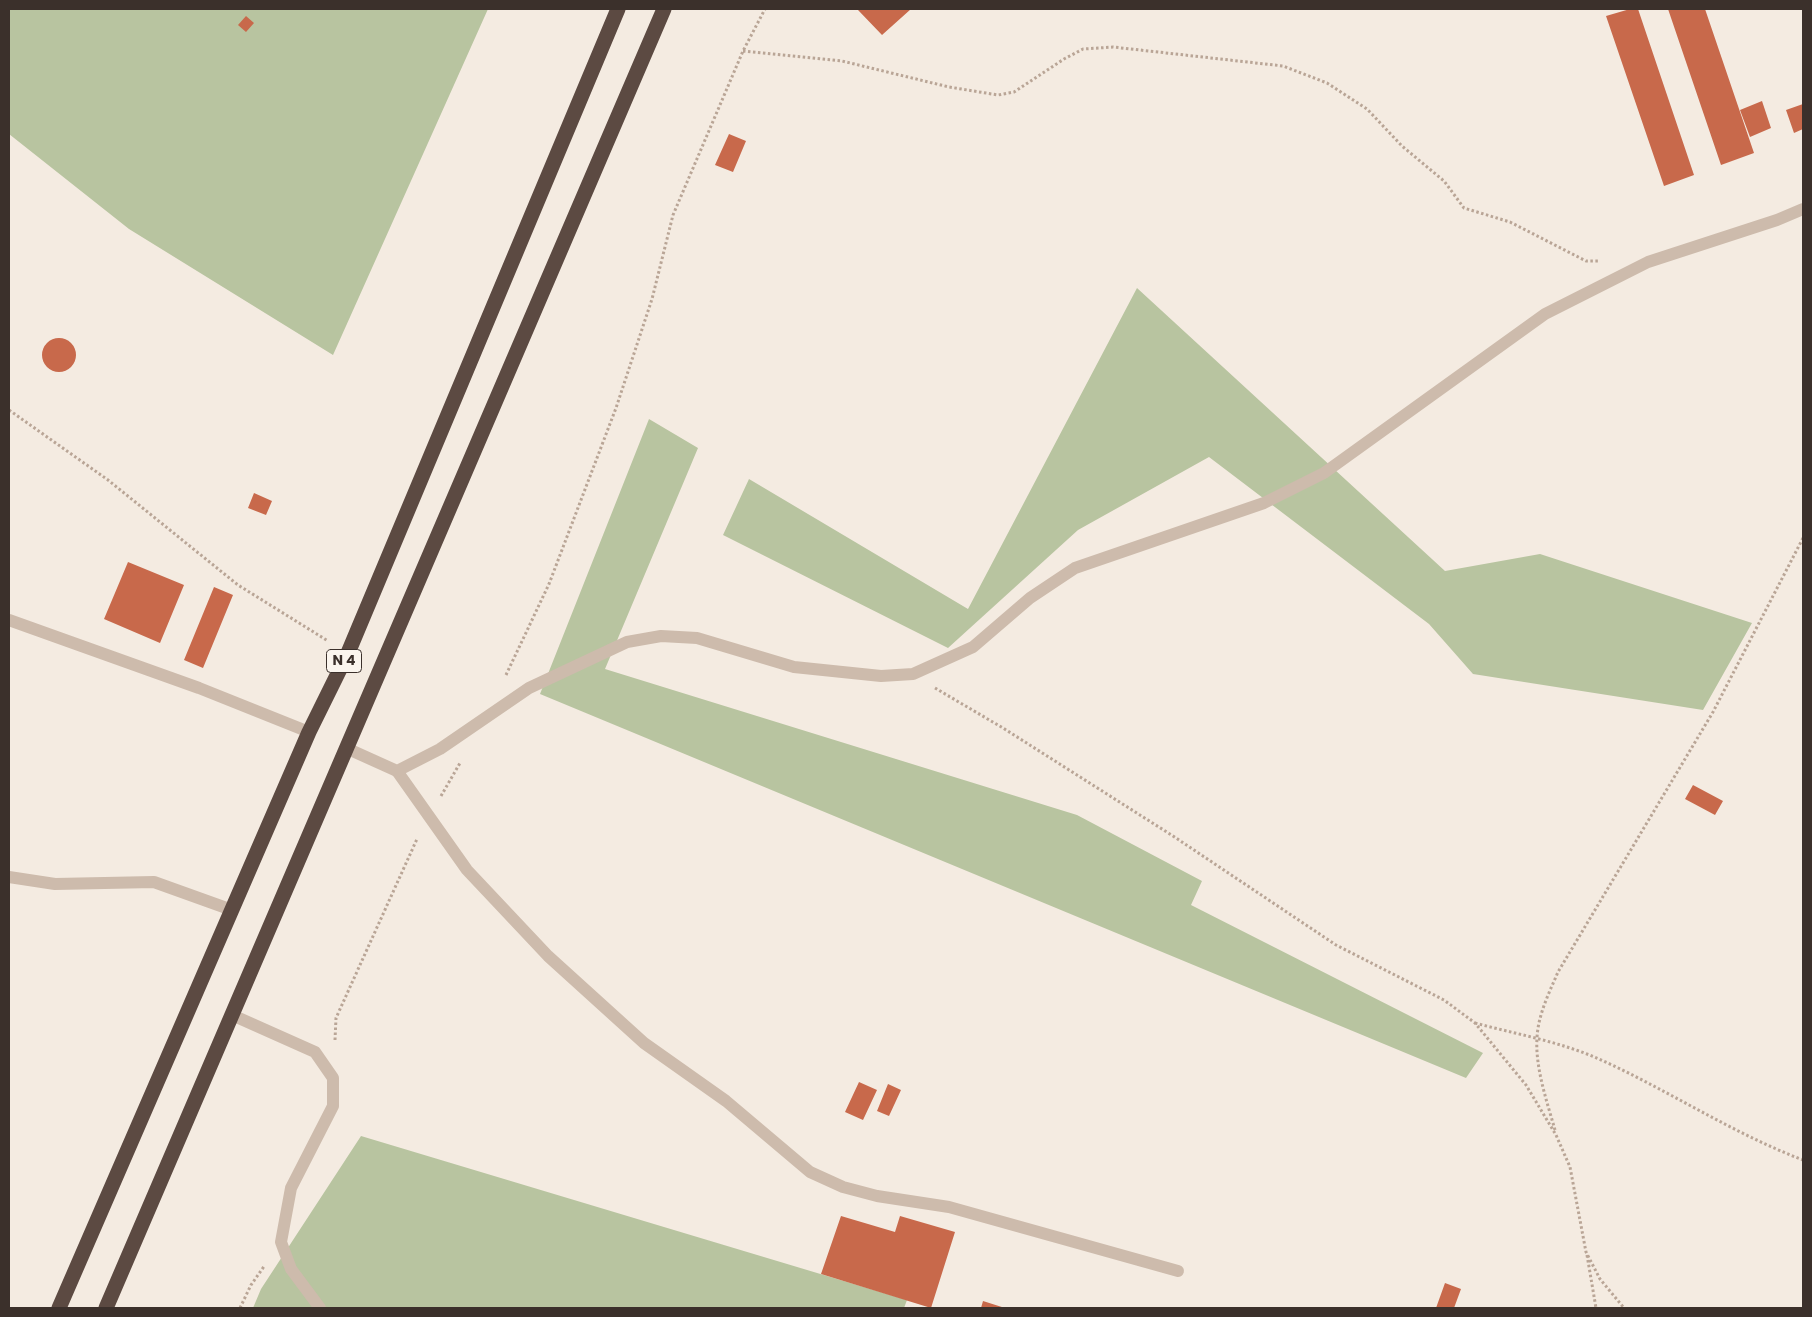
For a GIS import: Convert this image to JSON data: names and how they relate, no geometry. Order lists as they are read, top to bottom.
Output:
{
  "streets": {
    "highway": ["N 4"]
  }
}
